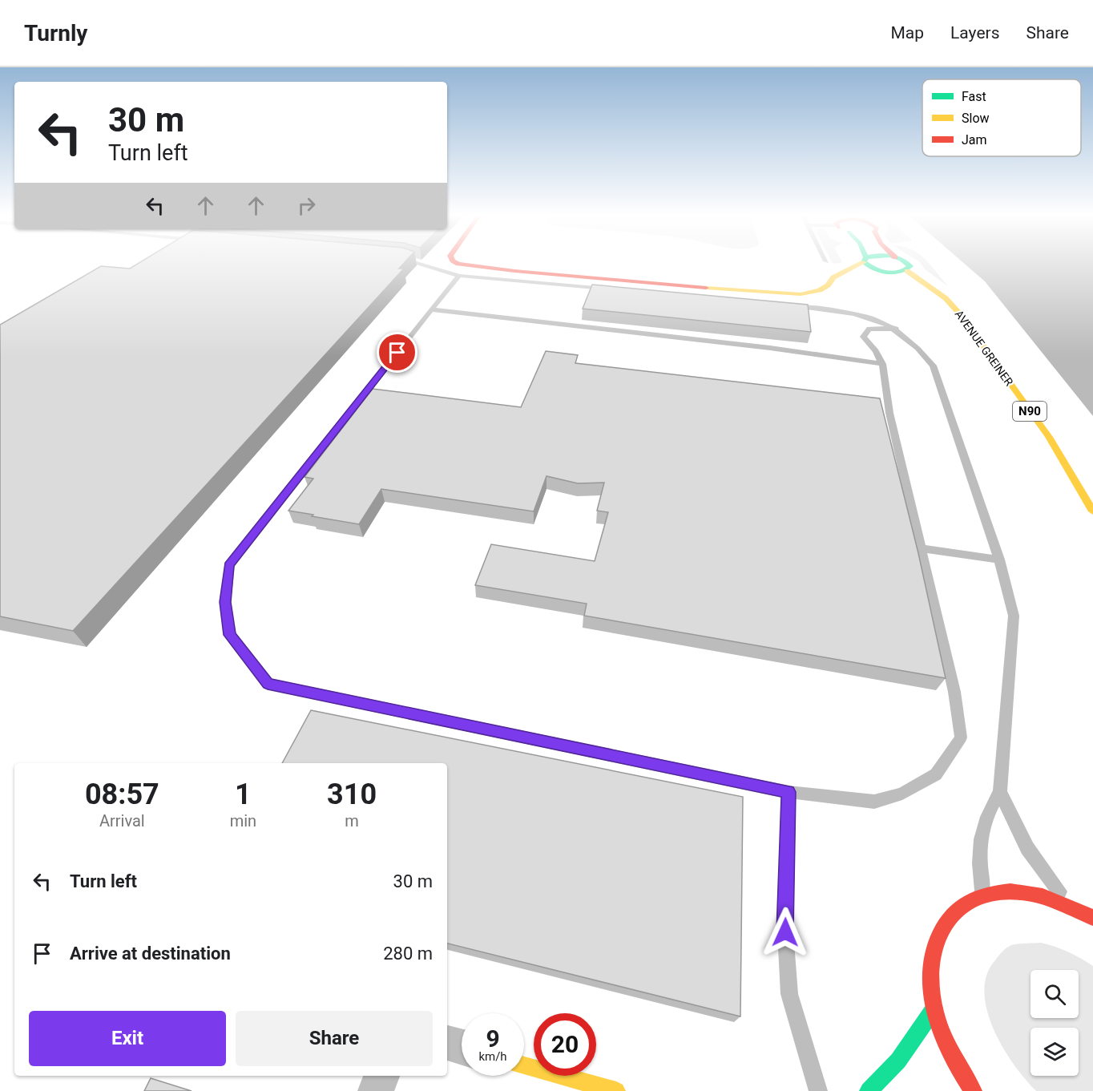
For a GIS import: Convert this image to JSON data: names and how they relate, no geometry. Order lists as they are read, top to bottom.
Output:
{
  "streets": {
    "main road": ["AVENUE GREINER", "N90"]
  },
  "legend": ["Fast", "Slow", "Jam"],
  "page": {
    "header": "Turnly",
    "nav": ["Map", "Layers", "Share"],
    "turn": ["30 m", "Turn left"],
    "eta": [
      "08:57",
      "Arrival",
      "1",
      "min",
      "310",
      "m"
    ],
    "list": [
      {
        "name": "Turn left",
        "value": "30 m"
      },
      {
        "name": "Arrive at destination",
        "value": "280 m"
      }
    ],
    "buttons": ["Exit", "Share"],
    "speed": "9 km/h",
    "limit": "20"
  }
}
